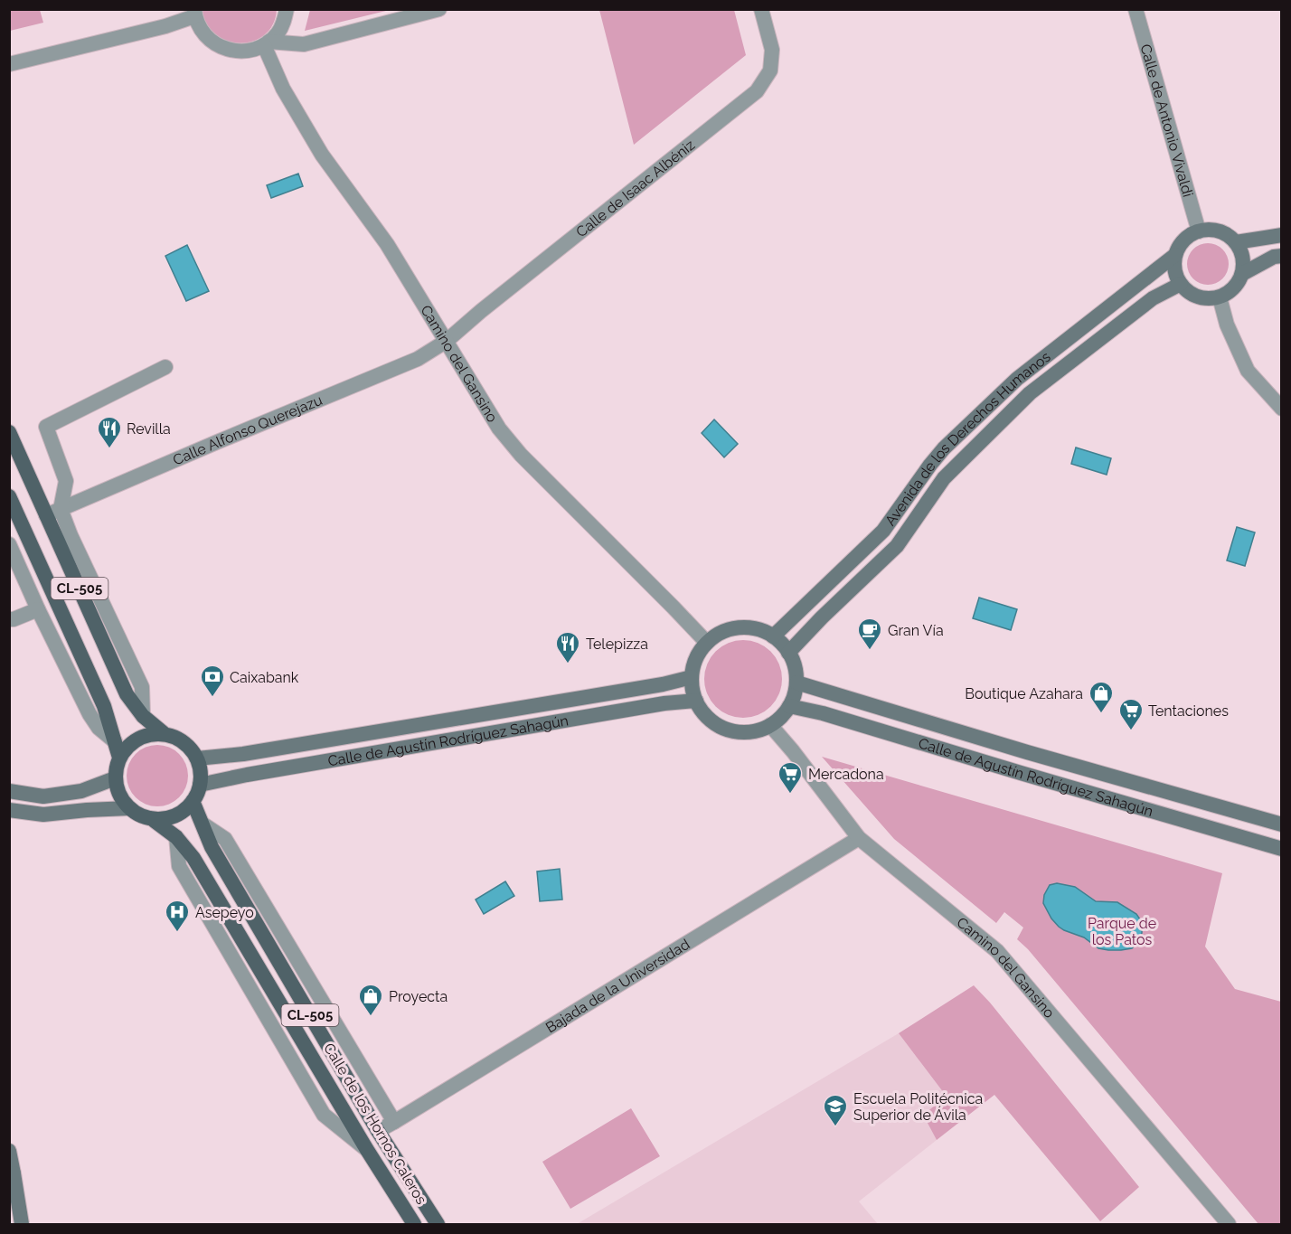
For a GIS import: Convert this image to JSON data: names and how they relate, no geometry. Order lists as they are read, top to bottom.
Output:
{
  "streets": {
    "main road": [
      "Avenida de los Derechos Humanos",
      "CL-505",
      "Calle de Agustín Rodríguez Sahagún",
      "Calle de los Hornos Caleros"
    ],
    "street": [
      "Calle de Antonio Vivaldi",
      "Calle de Isaac Albéniz",
      "Camino del Gansino",
      "Calle Alfonso Querejazu",
      "Bajada de la Universidad"
    ]
  },
  "crossings": [
    ["Calle de Antonio Vivaldi", "Avenida de los Derechos Humanos"],
    ["Calle de Isaac Albéniz", "Camino del Gansino"],
    ["Calle de Isaac Albéniz", "Calle Alfonso Querejazu"],
    ["Camino del Gansino", "Calle Alfonso Querejazu"],
    ["Camino del Gansino", "Avenida de los Derechos Humanos"],
    ["Camino del Gansino", "Calle de Agustín Rodríguez Sahagún"],
    ["Camino del Gansino", "Bajada de la Universidad"],
    ["Calle Alfonso Querejazu", "CL-505"],
    ["Avenida de los Derechos Humanos", "Calle de Agustín Rodríguez Sahagún"],
    ["CL-505", "Calle de Agustín Rodríguez Sahagún"],
    ["CL-505", "Calle de los Hornos Caleros"],
    ["Calle de Agustín Rodríguez Sahagún", "Calle de los Hornos Caleros"],
    ["Bajada de la Universidad", "Calle de los Hornos Caleros"]
  ],
  "parks": ["Parque de los Patos"],
  "places": {
    "restaurant": ["Revilla", "Telepizza"],
    "cafe": ["Gran Vía"],
    "bank": ["Caixabank"],
    "shop": ["Boutique Azahara", "Proyecta"],
    "supermarket": ["Tentaciones", "Mercadona"],
    "hospital": ["Asepeyo"],
    "school or university": ["Escuela Politécnica Superior de Ávila"]
  }
}
